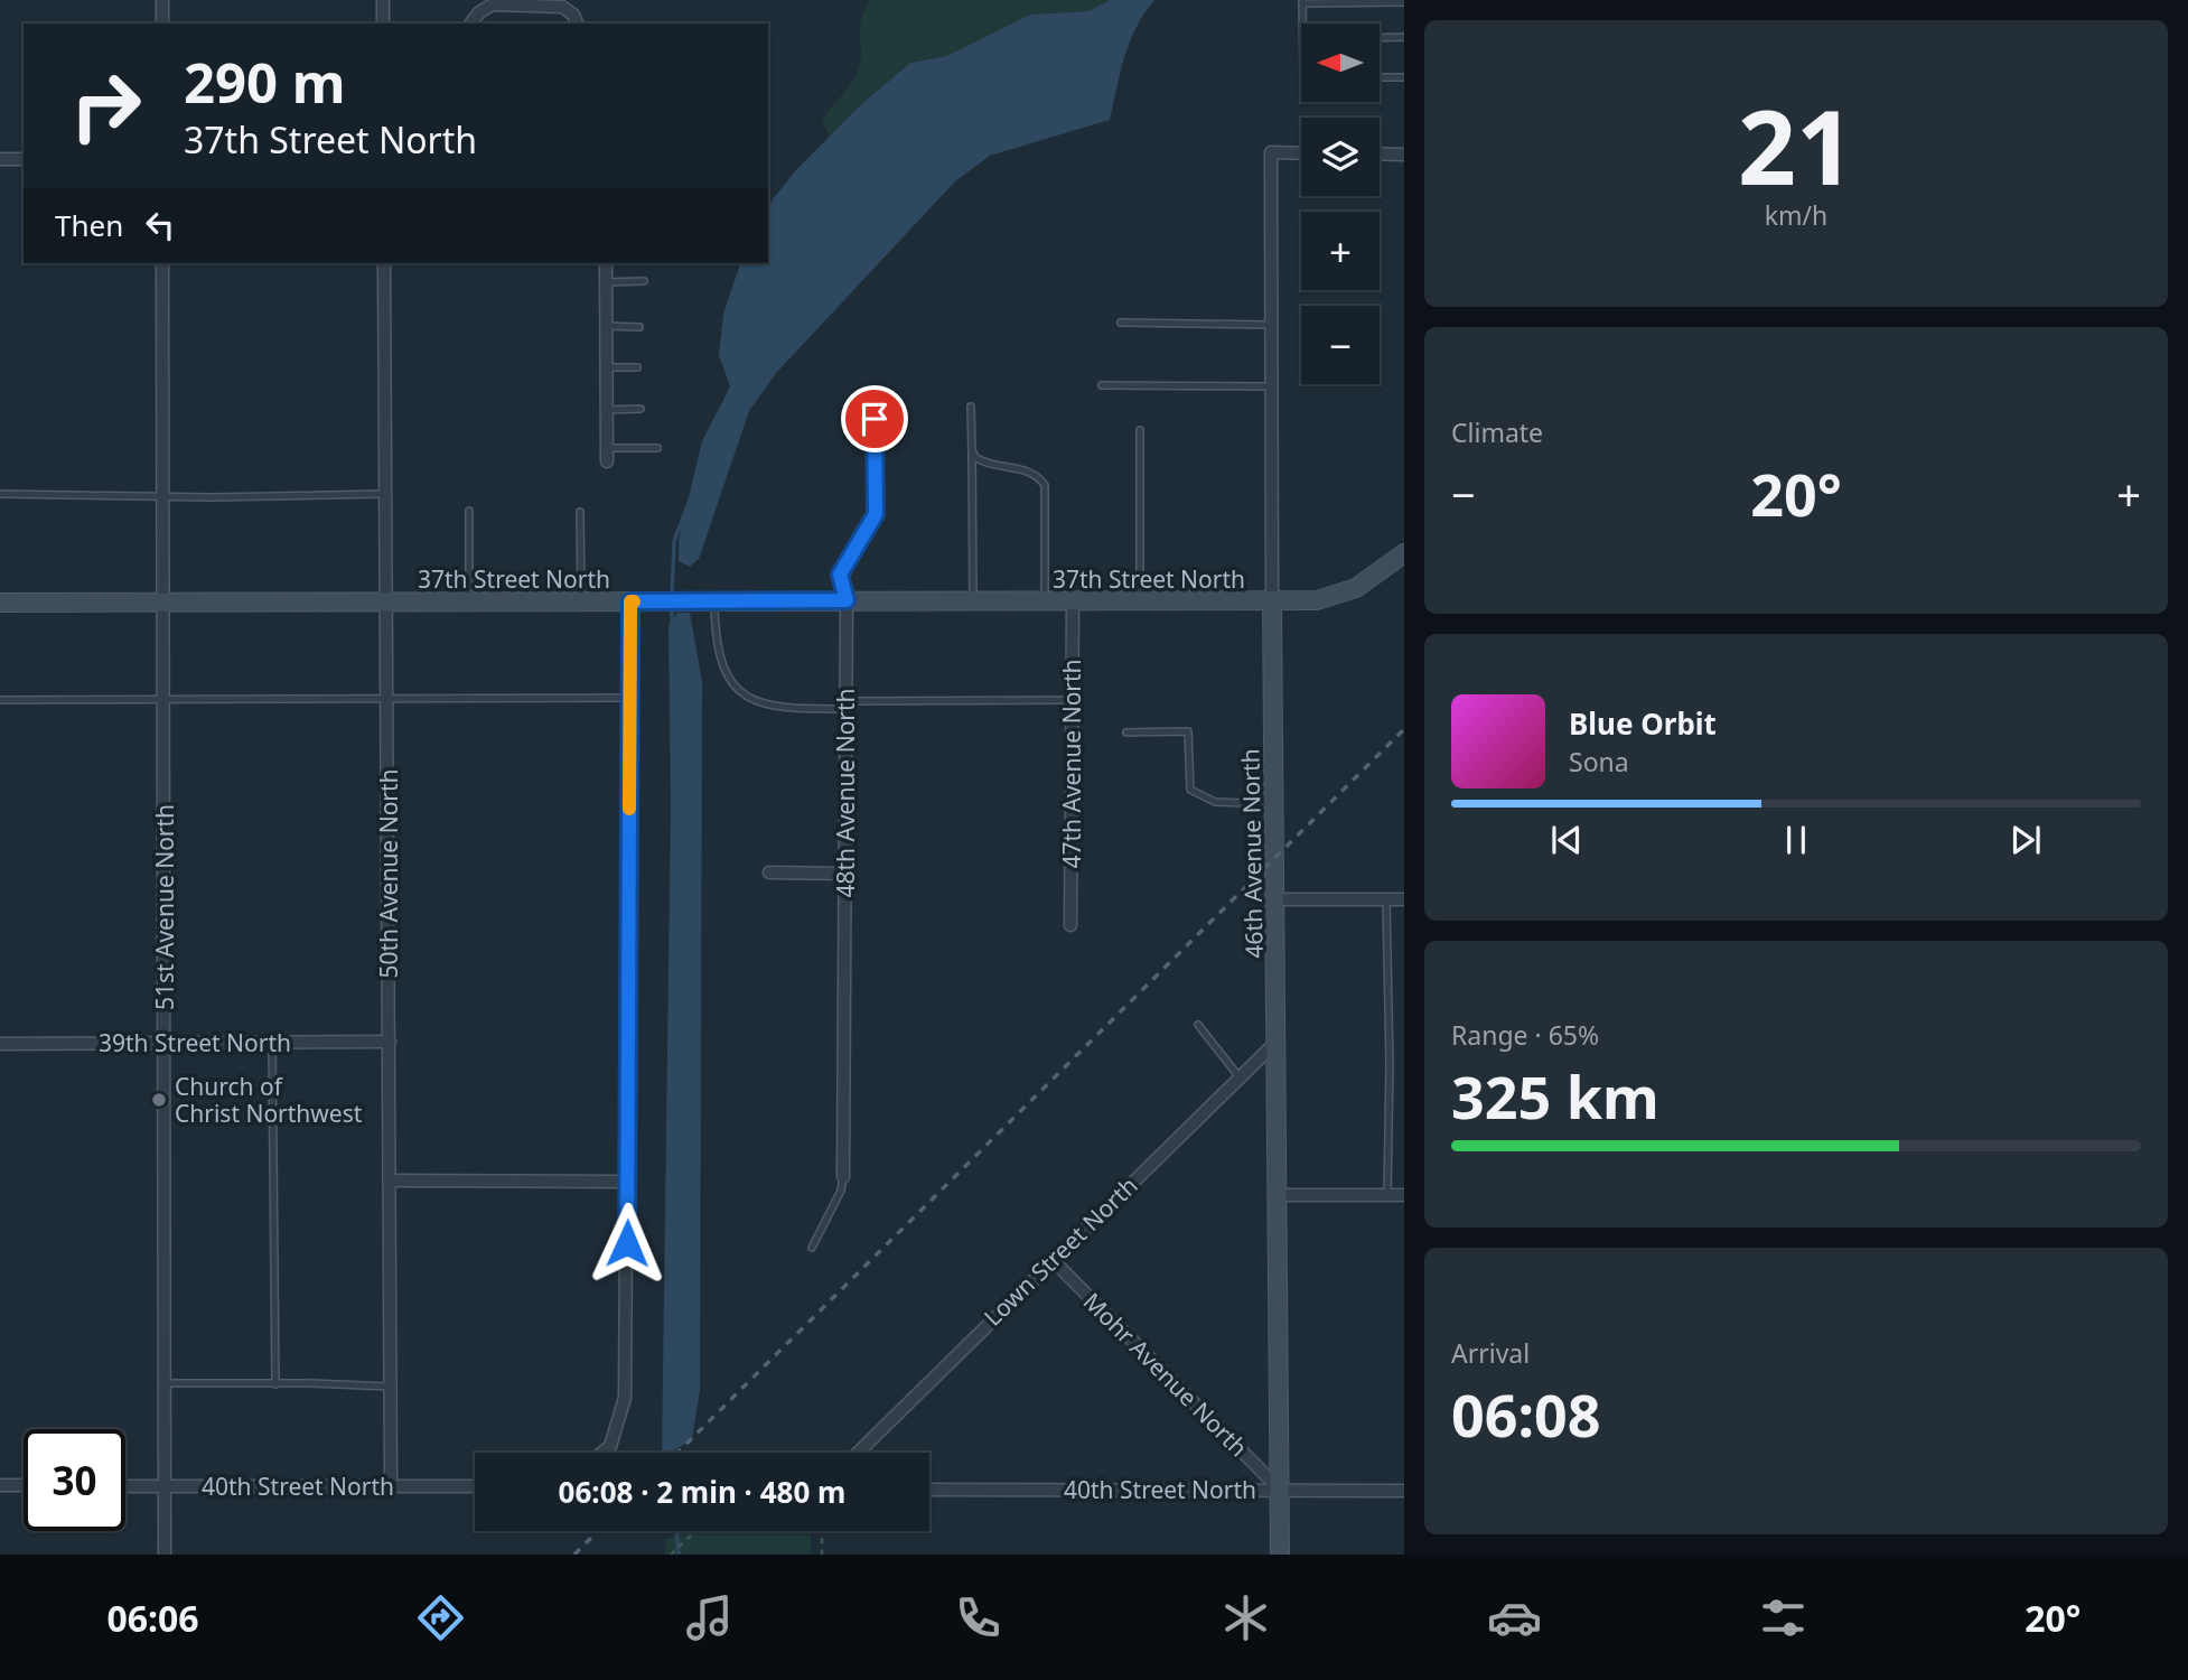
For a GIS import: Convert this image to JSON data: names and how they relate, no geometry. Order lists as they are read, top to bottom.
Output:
{
  "streets": {
    "street": [
      "37th Street North",
      "47th Avenue North",
      "48th Avenue North",
      "46th Avenue North",
      "50th Avenue North",
      "51st Avenue North",
      "39th Street North",
      "Lown Street North",
      "Mohr Avenue North",
      "40th Street North"
    ]
  },
  "crossings": [
    ["37th Street North", "47th Avenue North"],
    ["37th Street North", "48th Avenue North"],
    ["37th Street North", "46th Avenue North"],
    ["37th Street North", "50th Avenue North"],
    ["37th Street North", "51st Avenue North"],
    ["46th Avenue North", "Lown Street North"],
    ["46th Avenue North", "Mohr Avenue North"],
    ["46th Avenue North", "40th Street North"],
    ["50th Avenue North", "39th Street North"],
    ["50th Avenue North", "40th Street North"],
    ["51st Avenue North", "39th Street North"],
    ["51st Avenue North", "40th Street North"],
    ["Lown Street North", "Mohr Avenue North"],
    ["Mohr Avenue North", "40th Street North"]
  ],
  "places": ["Church of Christ Northwest"],
  "north": "left",
  "page": {
    "tile": [
      ["21", "km/h"],
      "Climate",
      ["Range · 65%", "325 km"],
      ["Arrival", "06:08"]
    ],
    "map_buttons": ["+", "−"],
    "turn": ["290 m", "37th Street North"],
    "then": "Then",
    "heat": ["−", "20°", "+"],
    "song": ["Blue Orbit", "Sona"],
    "limit": "30",
    "trip": "06:08 · 2 min · 480 m",
    "tabs": ["06:06", "20°"]
  }
}
